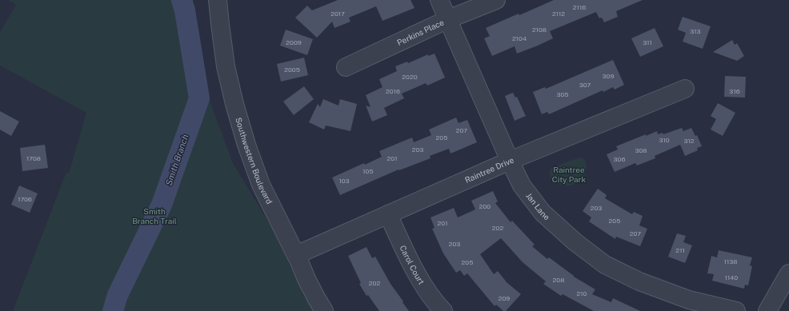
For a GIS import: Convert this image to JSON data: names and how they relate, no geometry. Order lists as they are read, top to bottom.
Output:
{
  "streets": {
    "street": [
      "Perkins Place",
      "Southwestern Boulevard",
      "Raintree Drive",
      "Jan Lane",
      "Carol Court"
    ]
  },
  "crossings": [
    ["Perkins Place", "Jan Lane"],
    ["Southwestern Boulevard", "Raintree Drive"],
    ["Raintree Drive", "Jan Lane"],
    ["Raintree Drive", "Carol Court"]
  ],
  "water": ["Smith Branch"],
  "parks": ["Raintree City Park", "Smith Branch Trail"],
  "house_numbers": [
    "2116",
    "2017",
    "2112",
    "2108",
    "313",
    "2104",
    "2009",
    "311",
    "2005",
    "309",
    "2020",
    "307",
    "2016",
    "316",
    "305",
    "207",
    "205",
    "310",
    "312",
    "203",
    "308",
    "1708",
    "201",
    "306",
    "105",
    "103",
    "1706",
    "200",
    "203",
    "205",
    "201",
    "202",
    "207",
    "203",
    "211",
    "1138",
    "205",
    "1140",
    "208",
    "202",
    "210",
    "209"
  ]
}
